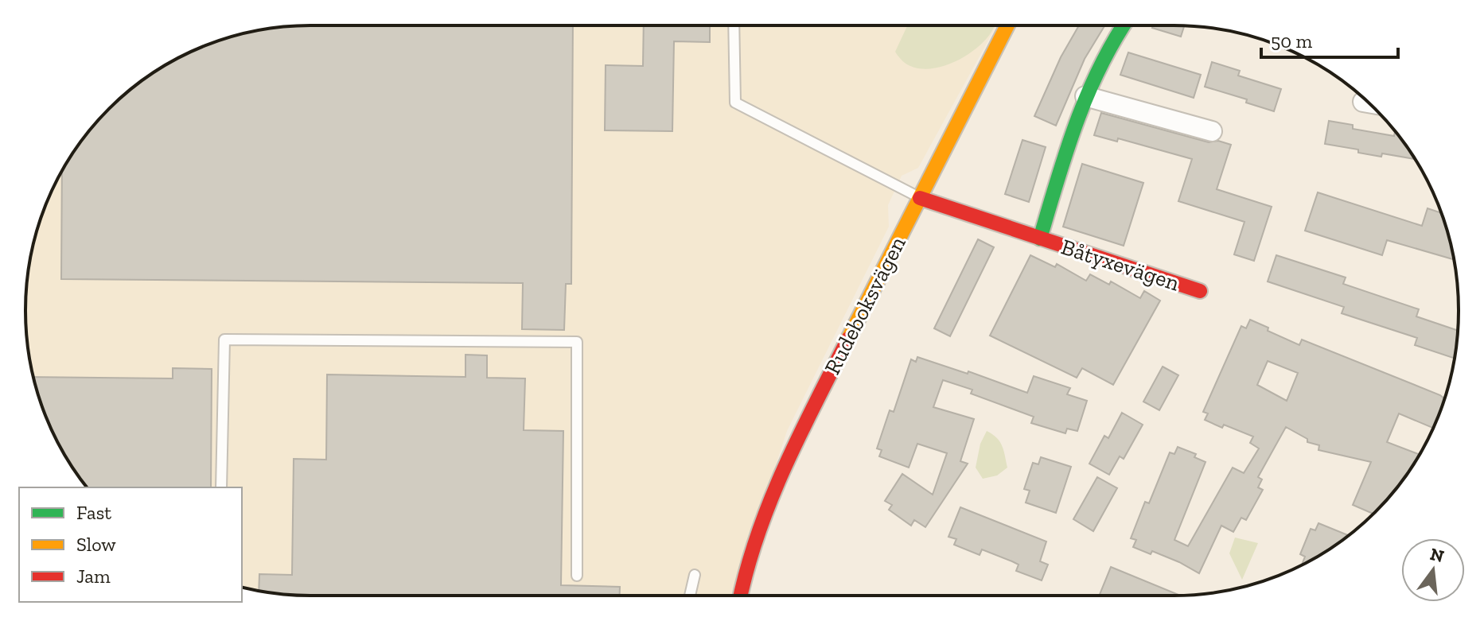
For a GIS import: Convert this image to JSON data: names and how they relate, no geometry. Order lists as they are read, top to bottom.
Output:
{
  "streets": {
    "street": ["Båtyxevägen", "Rudeboksvägen"]
  },
  "crossings": [
    ["Båtyxevägen", "Rudeboksvägen"]
  ],
  "legend": ["Fast", "Slow", "Jam"],
  "scale_bar": "50 m",
  "north": "top"
}
